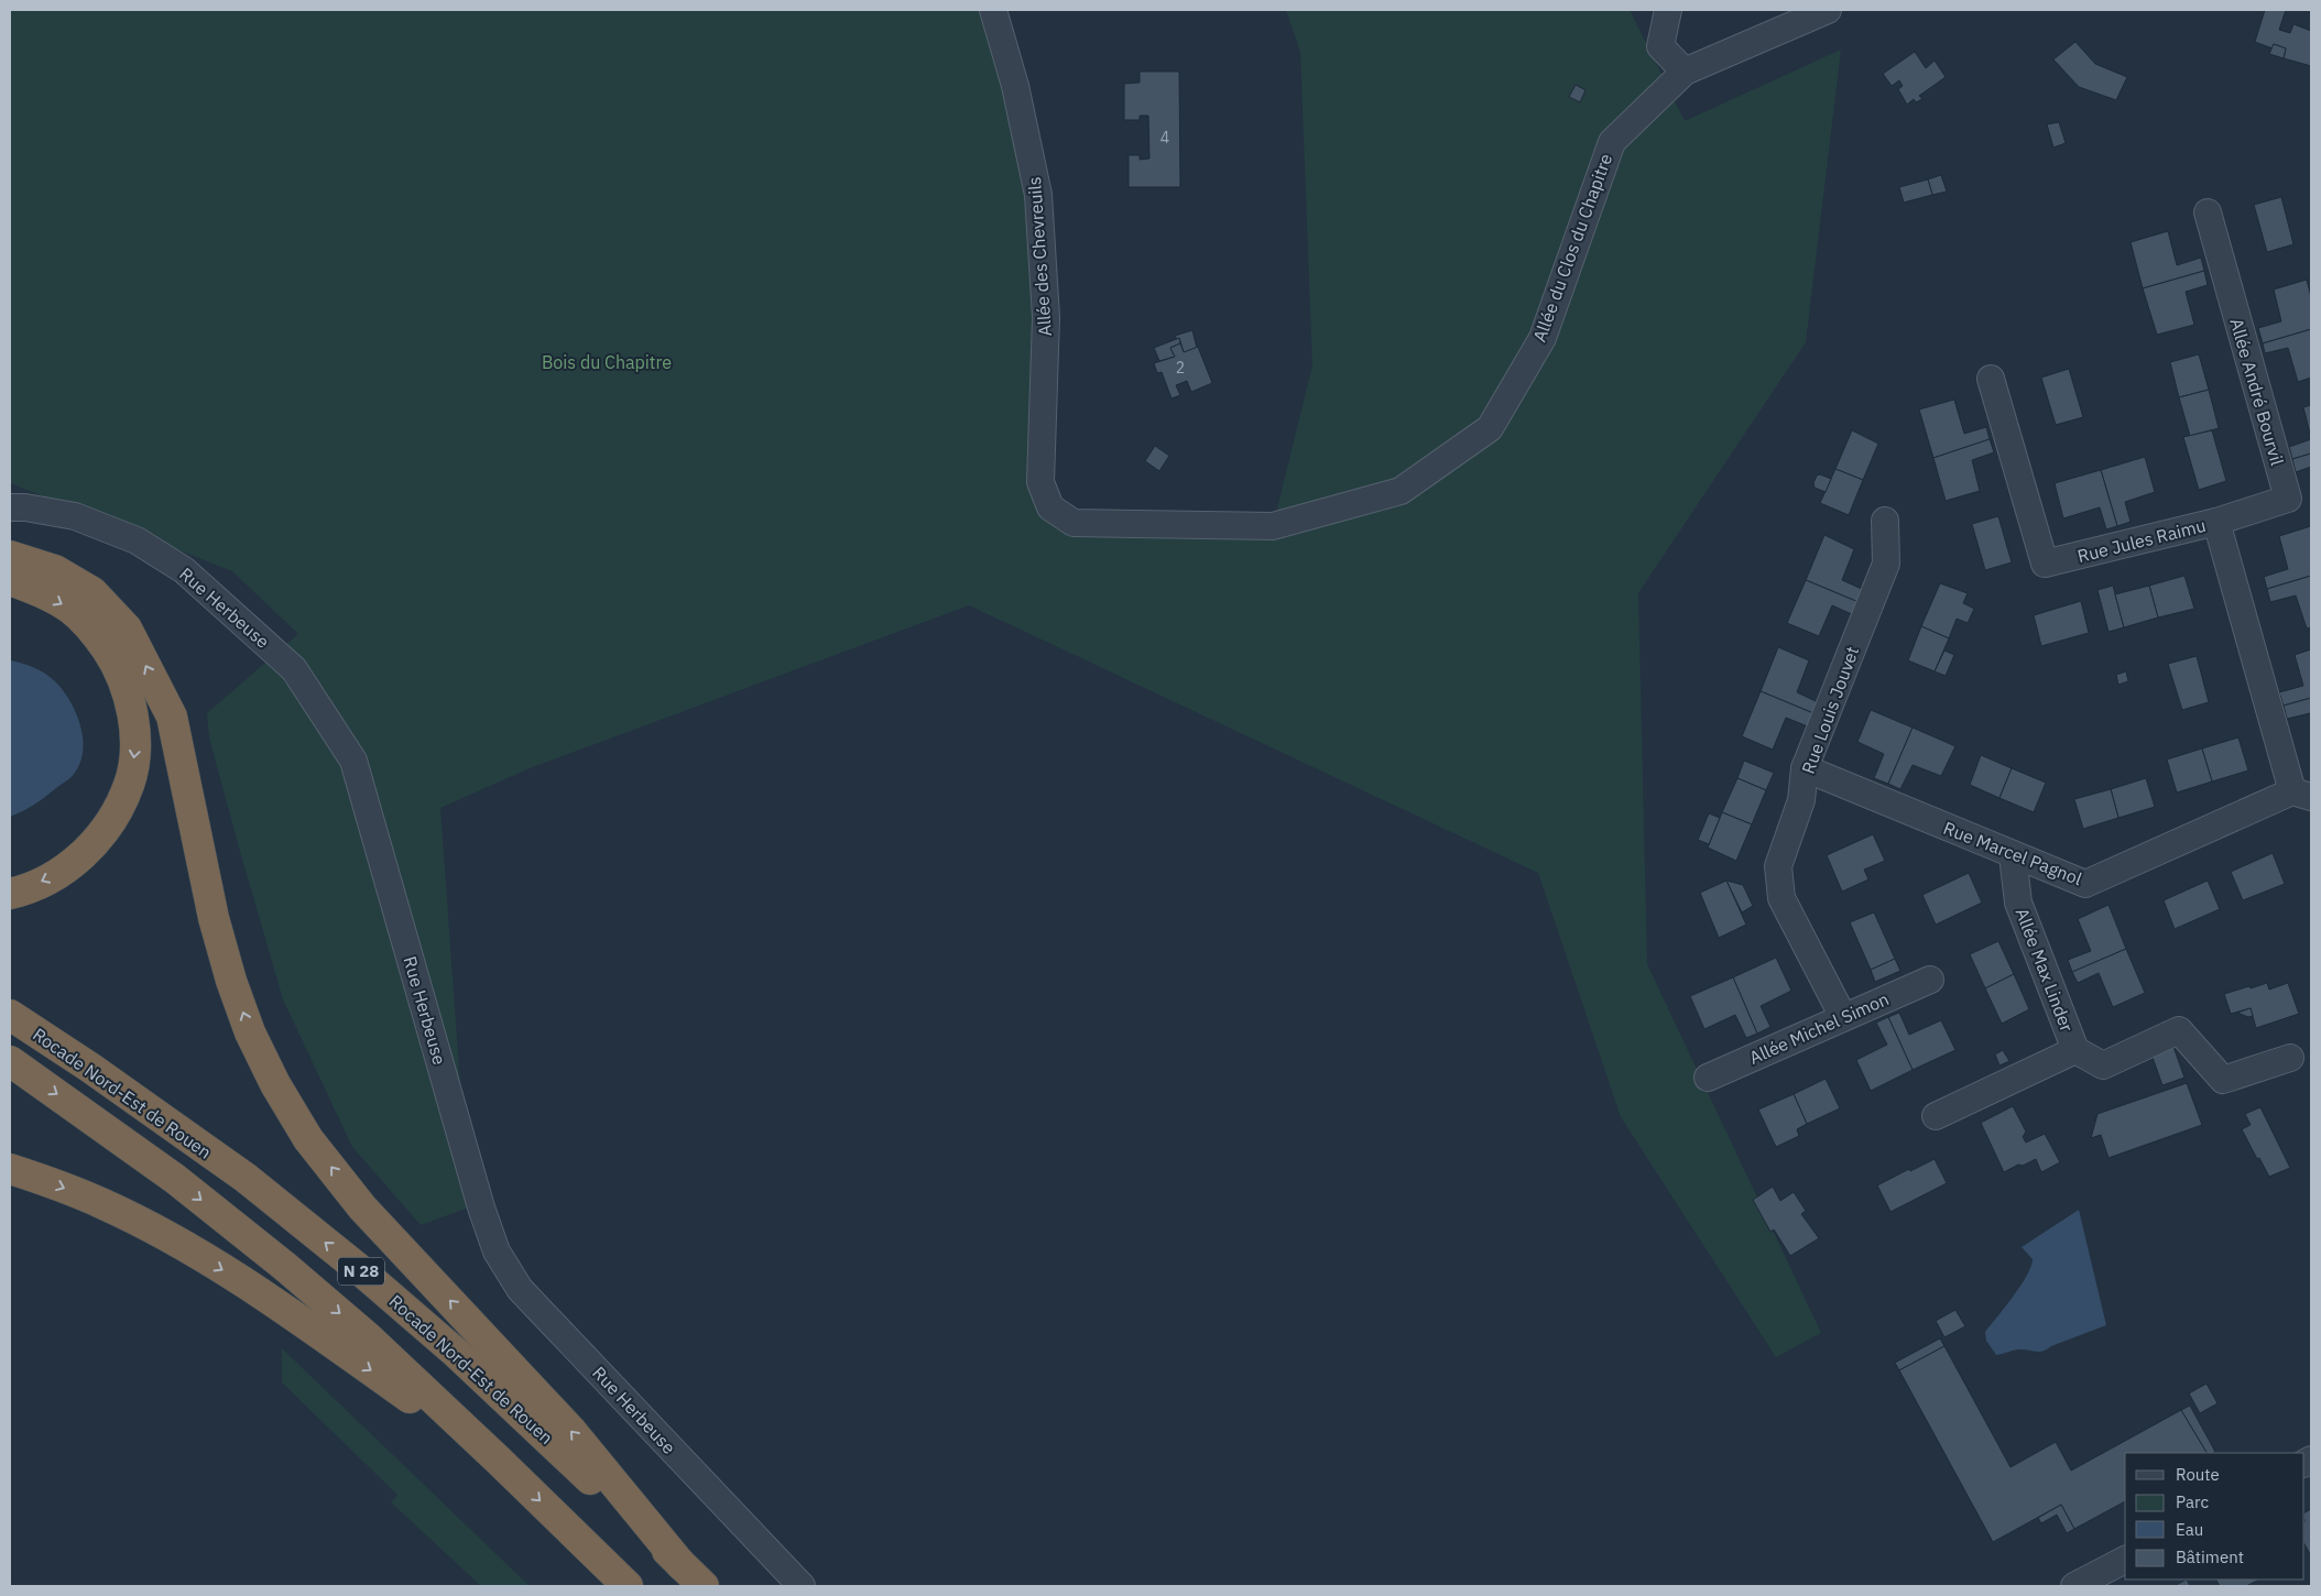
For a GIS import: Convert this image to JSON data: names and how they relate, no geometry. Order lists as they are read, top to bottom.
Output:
{
  "streets": {
    "highway": ["Rocade Nord-Est de Rouen", "N 28"],
    "street": [
      "Allée du Clos du Chapitre",
      "Allée des Chevreuils",
      "Allée André Bourvil",
      "Rue Jules Raimu",
      "Rue Herbeuse",
      "Rue Louis Jouvet",
      "Rue Marcel Pagnol",
      "Allée Max Linder",
      "Allée Michel Simon"
    ]
  },
  "crossings": [
    ["Allée du Clos du Chapitre", "Allée des Chevreuils"],
    ["Allée André Bourvil", "Rue Jules Raimu"],
    ["Rue Jules Raimu", "Rue Marcel Pagnol"],
    ["Rue Louis Jouvet", "Rue Marcel Pagnol"],
    ["Rue Louis Jouvet", "Allée Michel Simon"],
    ["Rue Marcel Pagnol", "Allée Max Linder"]
  ],
  "parks": ["Bois du Chapitre"],
  "house_numbers": ["4", "2"],
  "legend": [
    "Route",
    "Parc",
    "Eau",
    "Bâtiment"
  ]
}
